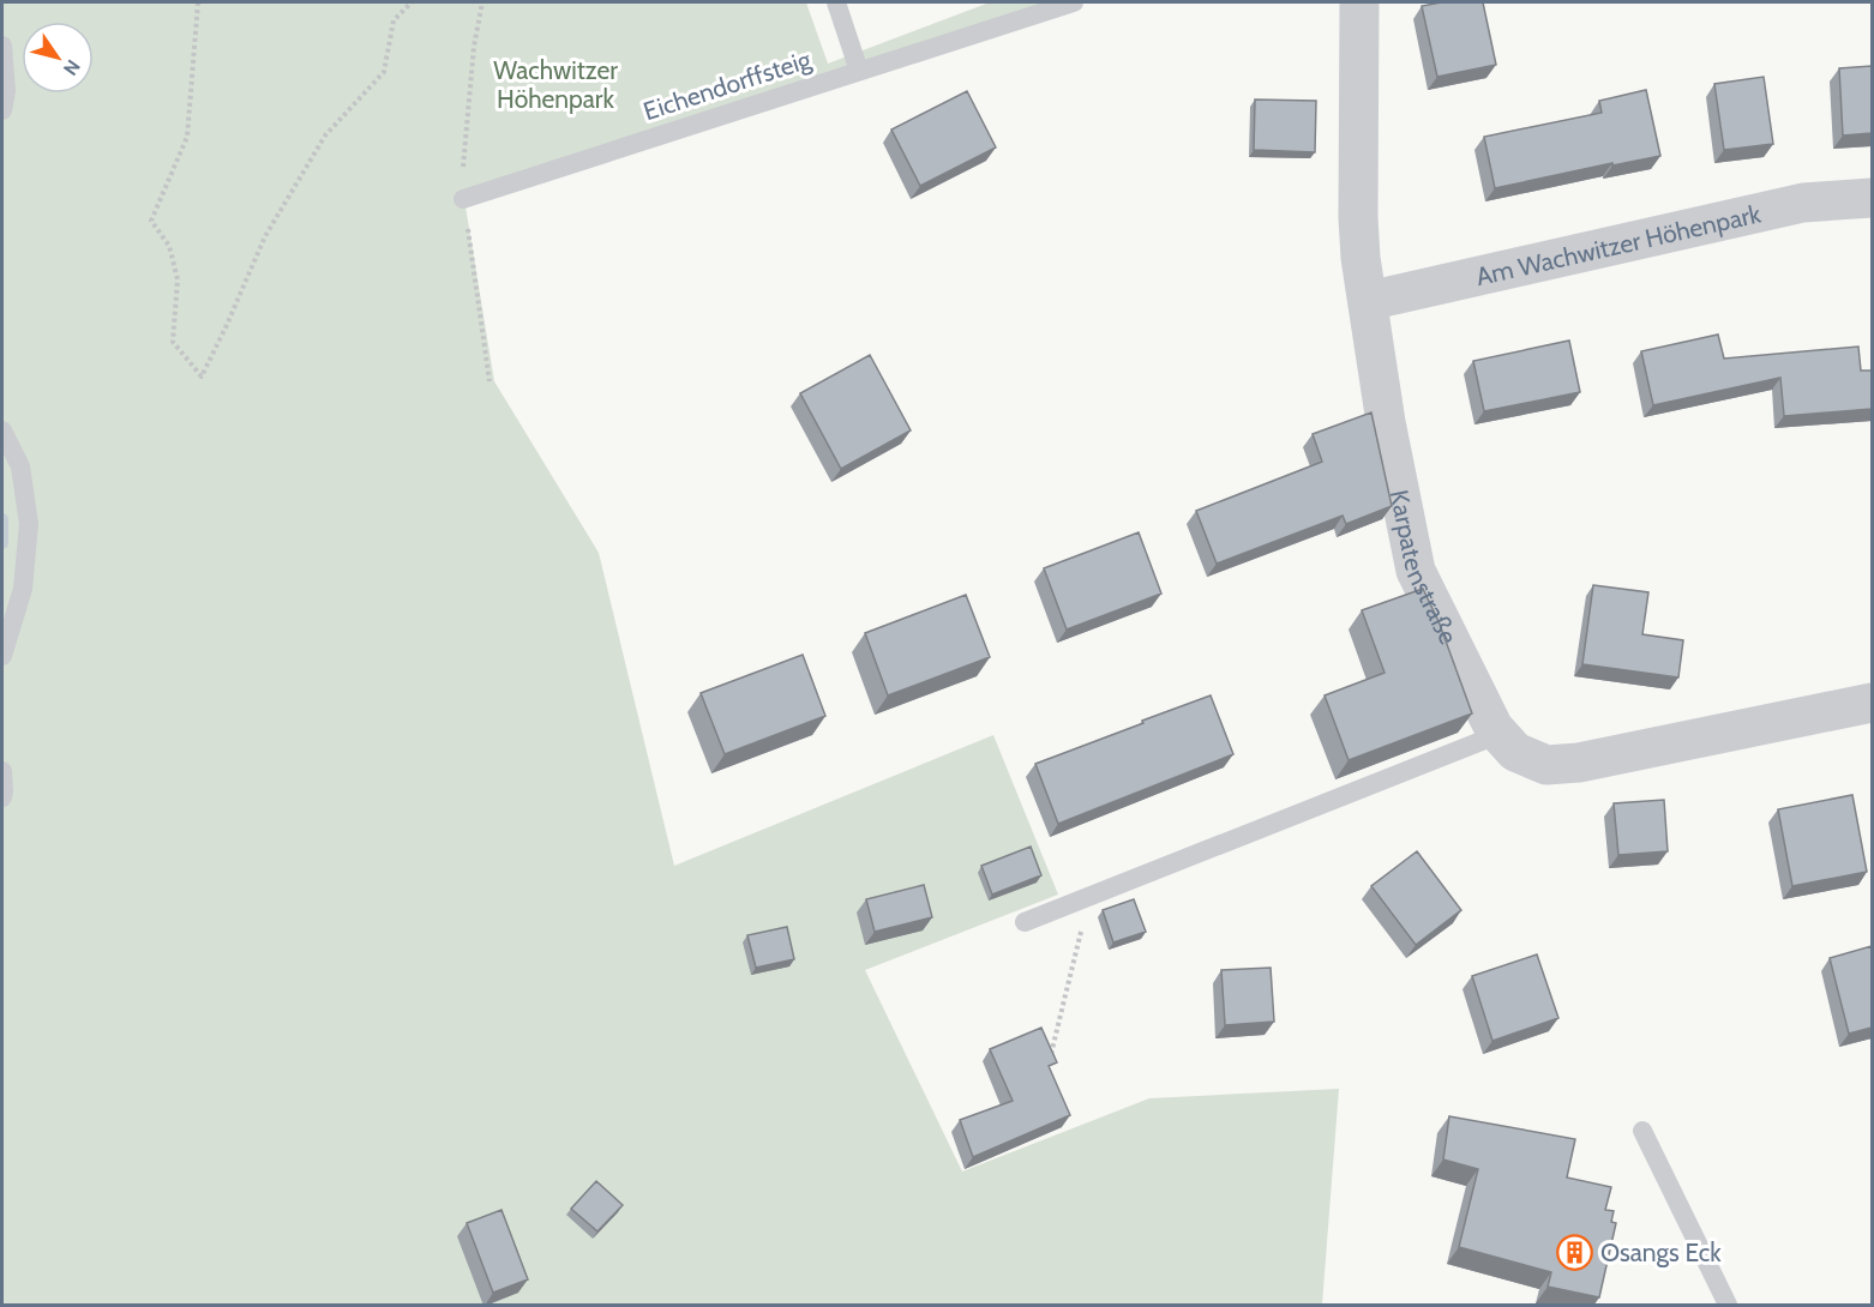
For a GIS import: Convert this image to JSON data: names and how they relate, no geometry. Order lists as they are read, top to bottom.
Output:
{
  "streets": {
    "street": ["Am Wachwitzer Höhenpark", "Karpatenstraße"],
    "lane": ["Eichendorffsteig"]
  },
  "crossings": [
    ["Am Wachwitzer Höhenpark", "Karpatenstraße"]
  ],
  "parks": ["Wachwitzer Höhenpark"],
  "places": {
    "building": ["Osangs Eck"]
  },
  "north": "bottom right"
}
